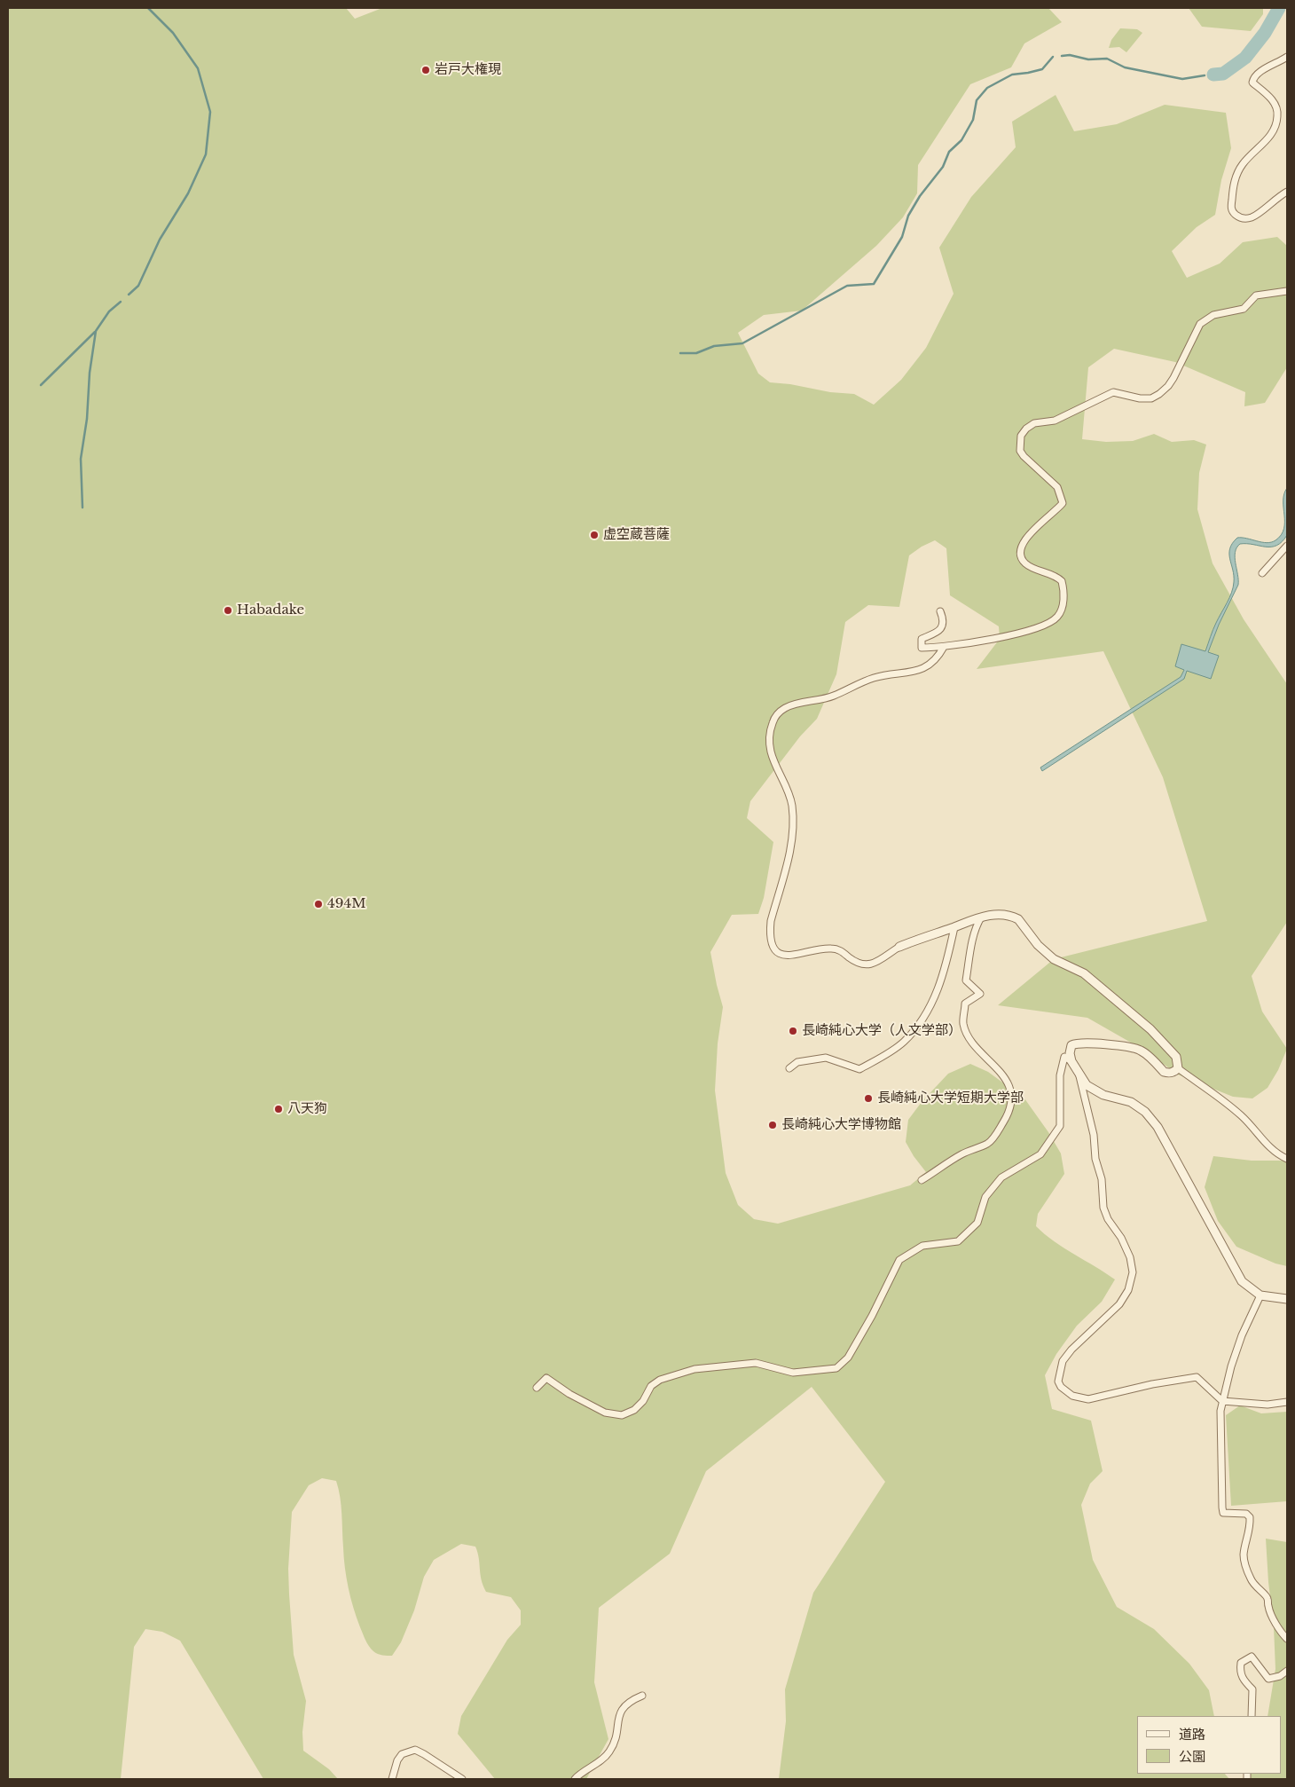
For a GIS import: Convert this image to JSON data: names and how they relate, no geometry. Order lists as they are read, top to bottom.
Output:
{
  "places": [
    "岩戸大権現",
    "虚空蔵菩薩",
    "Habadake",
    "494M",
    "長崎純心大学（人文学部）",
    "長崎純心大学短期大学部",
    "八天狗",
    "長崎純心大学博物館"
  ],
  "legend": ["道路", "公園"]
}
